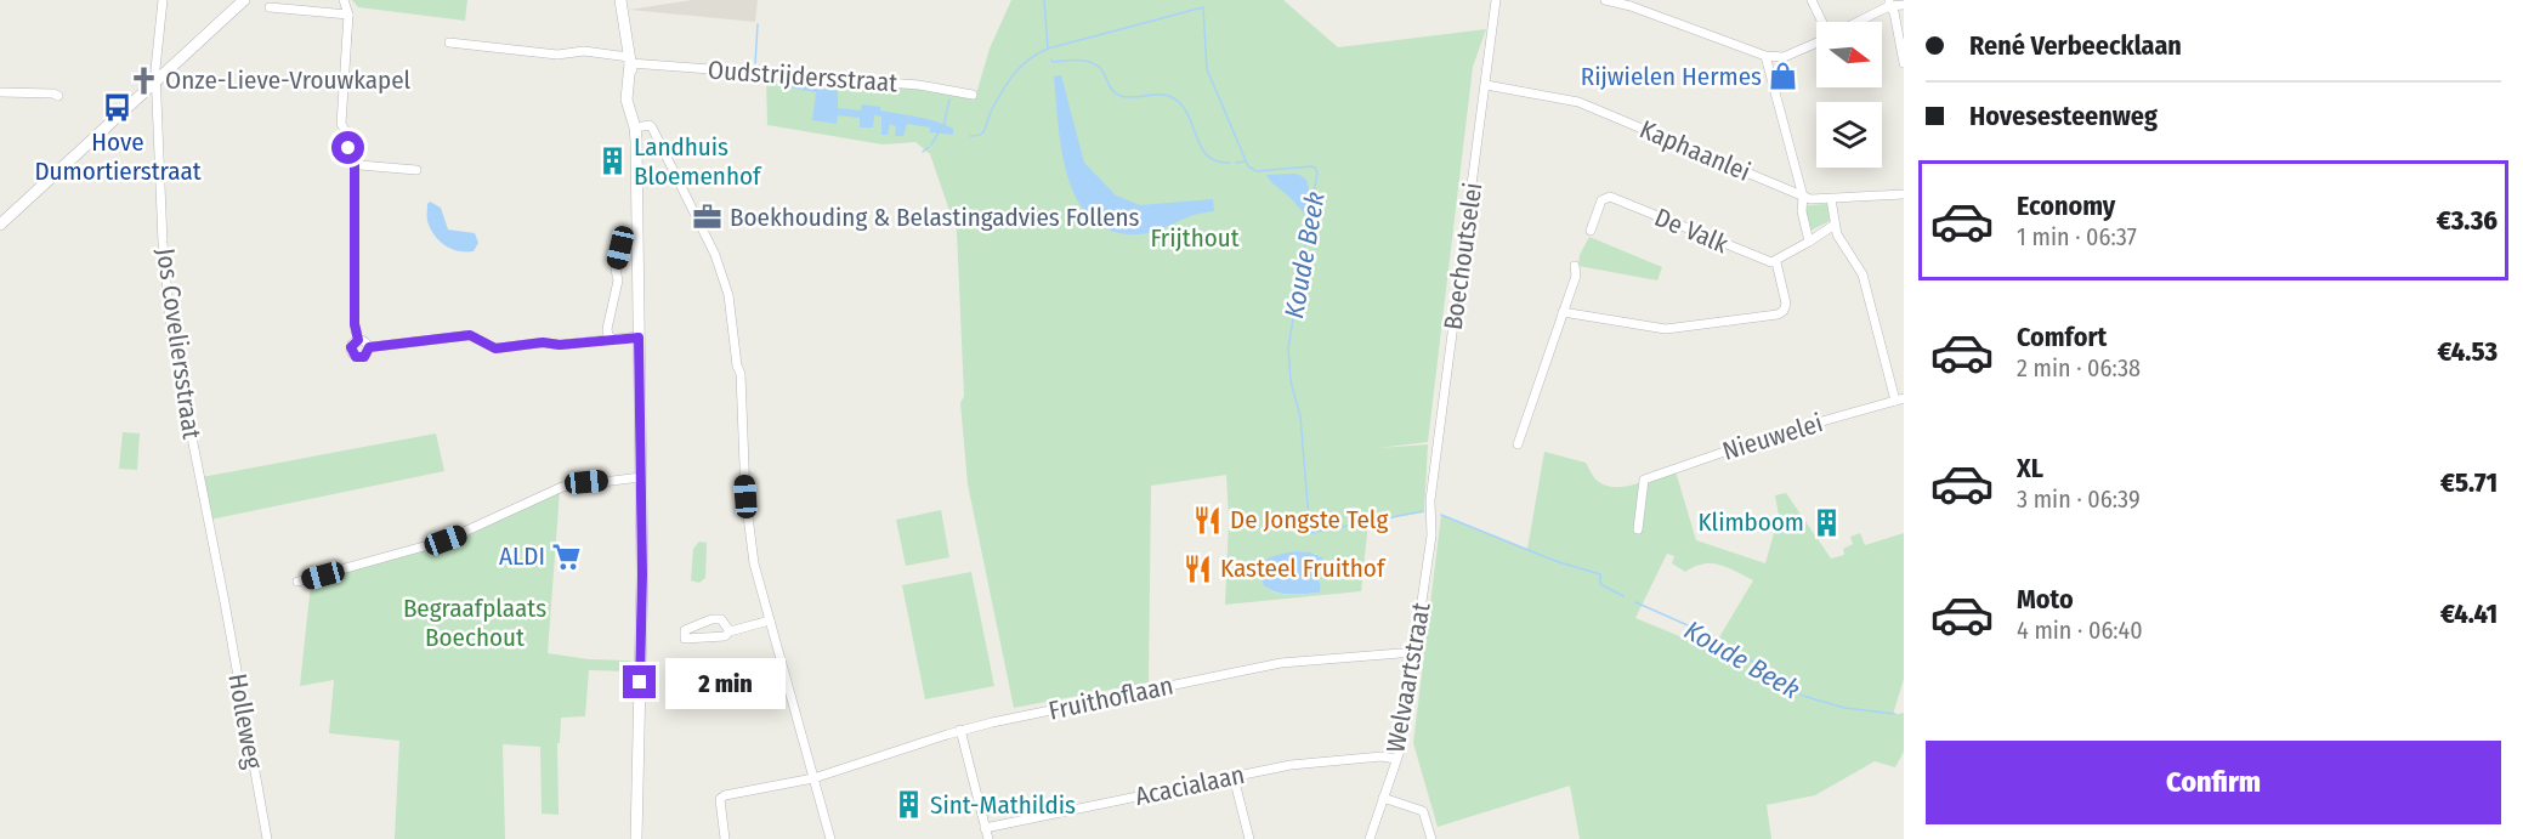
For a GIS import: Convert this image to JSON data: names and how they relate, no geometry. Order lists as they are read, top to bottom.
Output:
{
  "streets": {
    "street": [
      "Oudstrijdersstraat",
      "Kaphaanlei",
      "De Valk",
      "Boechoutselei",
      "Jos Coveliersstraat",
      "Nieuwelei",
      "Welvaartstraat",
      "Fruithoflaan",
      "Holleweg",
      "Acacialaan"
    ]
  },
  "crossings": [
    ["Kaphaanlei", "Boechoutselei"],
    ["Boechoutselei", "Welvaartstraat"],
    ["Jos Coveliersstraat", "Holleweg"],
    ["Welvaartstraat", "Fruithoflaan"],
    ["Welvaartstraat", "Acacialaan"]
  ],
  "water": ["Koude Beek"],
  "parks": ["Frijthout", "Begraafplaats Boechout"],
  "places": {
    "shop": ["Rijwielen Hermes"],
    "church": ["Onze-Lieve-Vrouwkapel"],
    "bus stop": ["Hove Dumortierstraat"],
    "building": ["Landhuis Bloemenhof", "Klimboom", "Sint-Mathildis"],
    "office": ["Boekhouding & Belastingadvies Follens"],
    "restaurant": ["De Jongste Telg", "Kasteel Fruithof"],
    "supermarket": ["ALDI"]
  },
  "north": "right",
  "page": {
    "banner": ["René Verbeecklaan", "Hovesesteenweg"],
    "list": [
      {
        "name": "Economy",
        "note": "1 min · 06:37",
        "value": "€3.36"
      },
      {
        "name": "Comfort",
        "note": "2 min · 06:38",
        "value": "€4.53"
      },
      {
        "name": "XL",
        "note": "3 min · 06:39",
        "value": "€5.71"
      },
      {
        "name": "Moto",
        "note": "4 min · 06:40",
        "value": "€4.41"
      }
    ],
    "bubble": "2 min",
    "buttons": "Confirm"
  }
}
